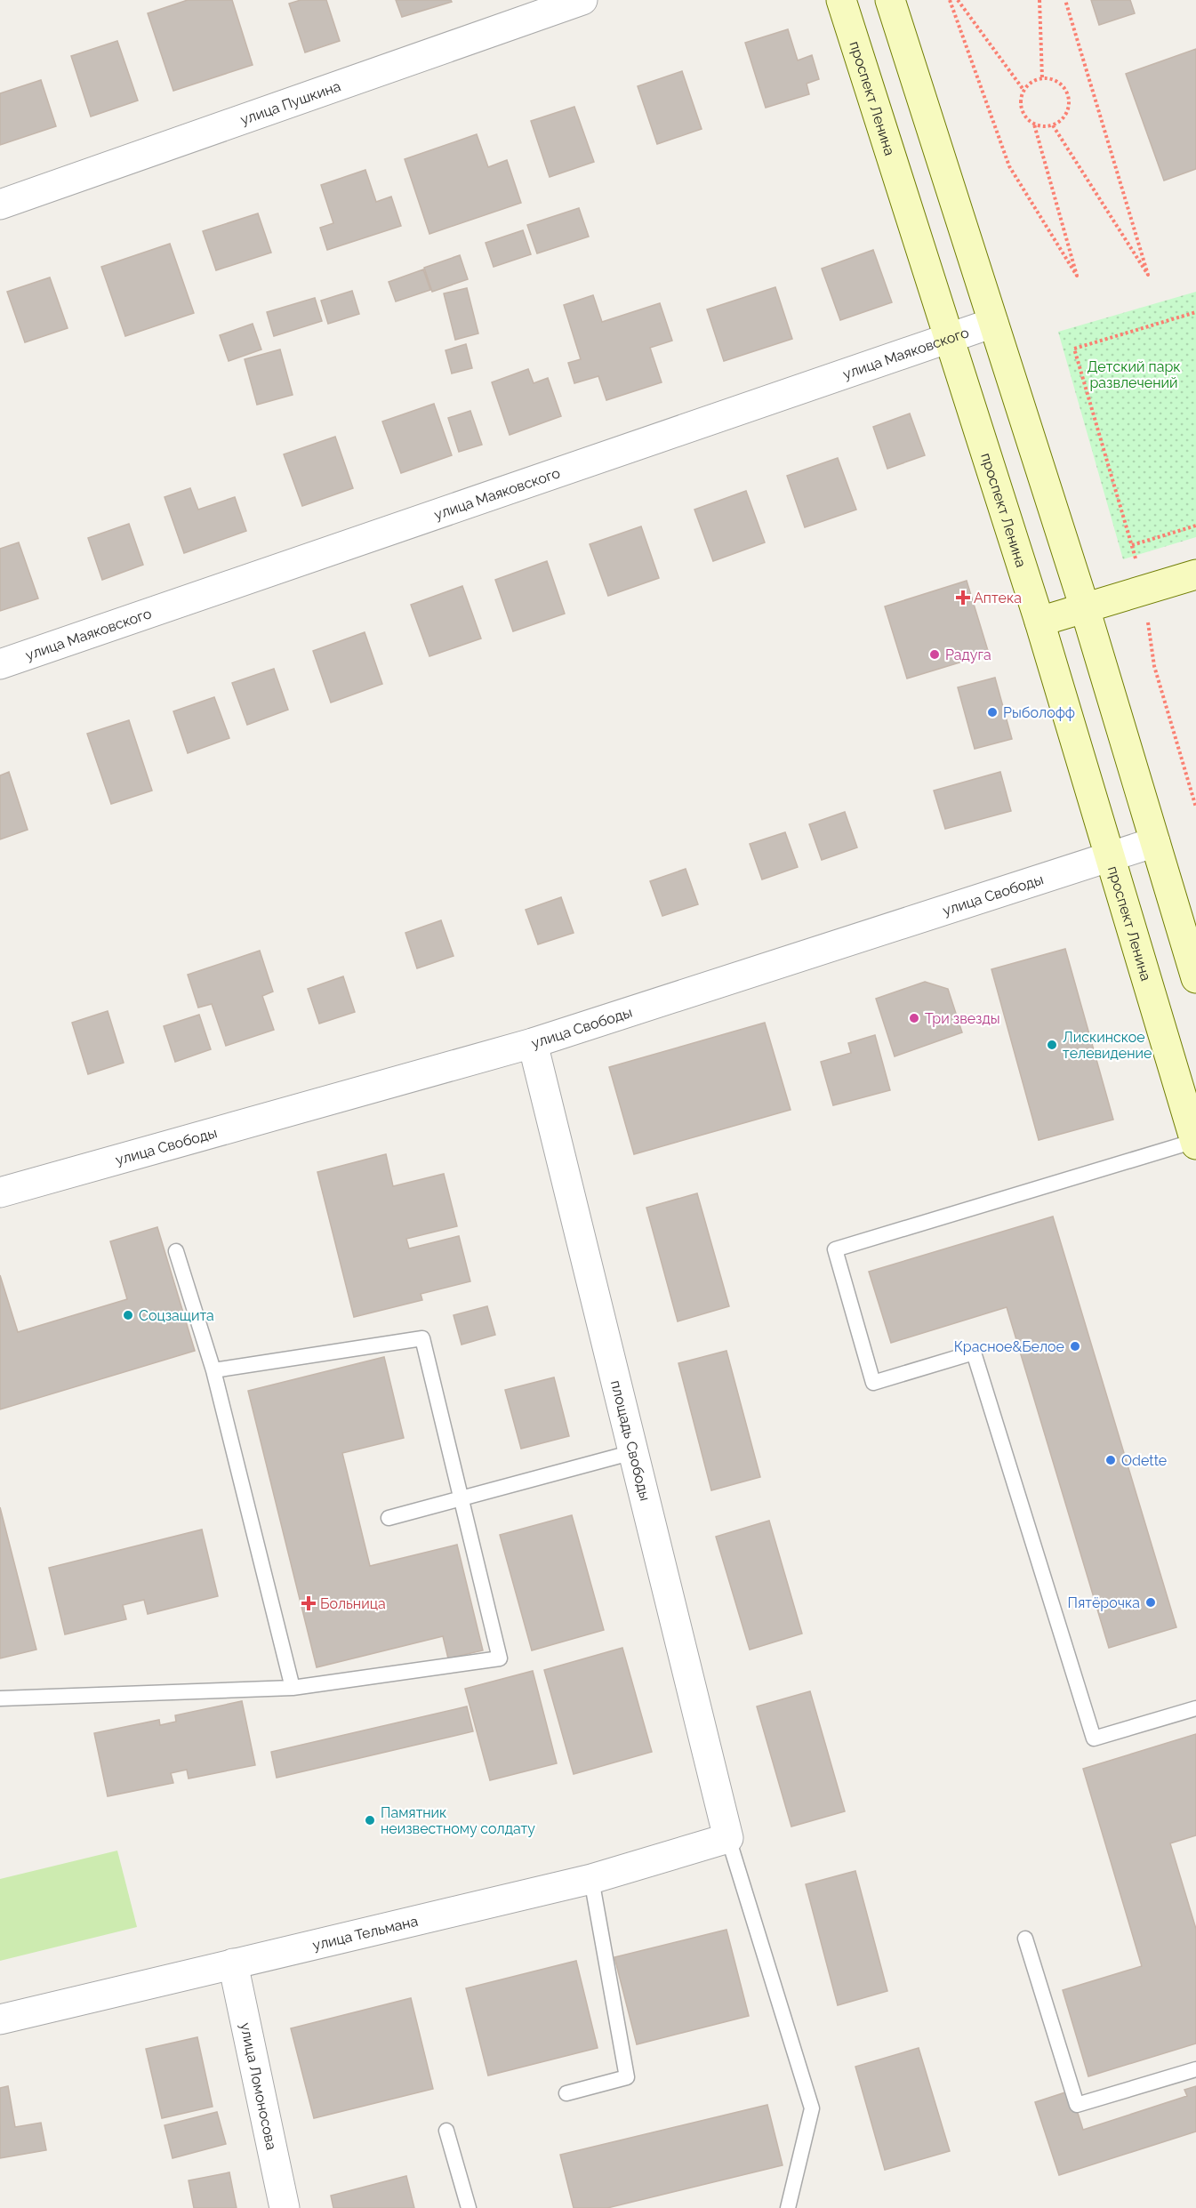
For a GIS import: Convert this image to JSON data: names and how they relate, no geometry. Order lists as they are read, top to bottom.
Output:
{
  "streets": {
    "main road": ["проспект Ленина"],
    "street": [
      "улица Пушкина",
      "улица Маяковского",
      "улица Свободы",
      "площадь Свободы",
      "улица Тельмана",
      "улица Ломоносова"
    ]
  },
  "crossings": [
    ["проспект Ленина", "улица Маяковского"],
    ["проспект Ленина", "улица Свободы"],
    ["улица Свободы", "площадь Свободы"],
    ["площадь Свободы", "улица Тельмана"],
    ["улица Тельмана", "улица Ломоносова"]
  ],
  "parks": ["Детский парк развлечений"],
  "places": {
    "health": ["Аптека", "Больница"],
    "other": [
      "Радуга",
      "Рыболофф",
      "Три звезды",
      "Лискинское телевидение",
      "Соцзащита",
      "Красное&Белое",
      "Odette",
      "Пятёрочка",
      "Памятник неизвестному солдату"
    ]
  }
}
